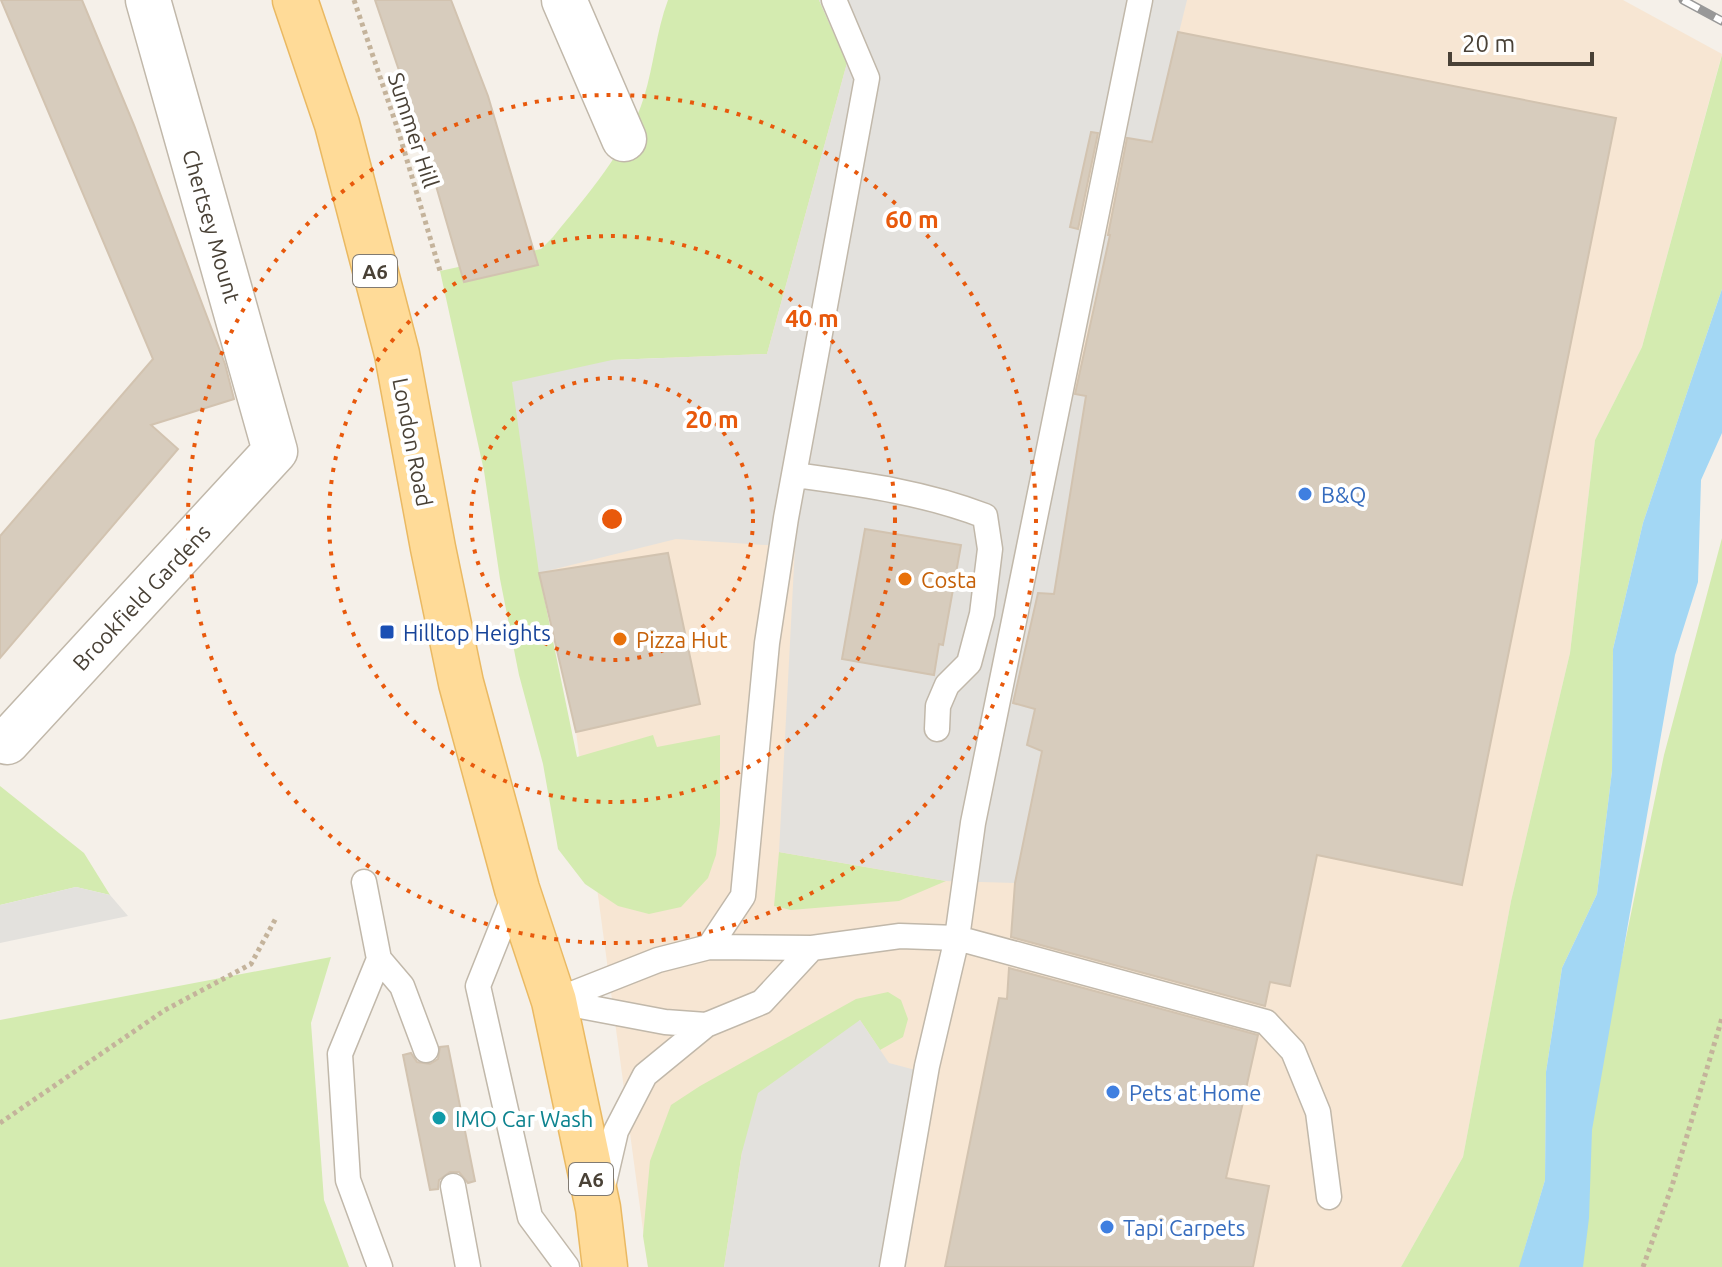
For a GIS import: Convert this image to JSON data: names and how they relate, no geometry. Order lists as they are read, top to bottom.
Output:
{
  "streets": {
    "main road": ["A6", "London Road"],
    "street": ["Chertsey Mount", "Brookfield Gardens"],
    "path": ["Summer Hill"]
  },
  "crossings": [
    ["Chertsey Mount", "Brookfield Gardens"]
  ],
  "places": {
    "other": [
      "B&Q",
      "Costa",
      "Pizza Hut",
      "Pets at Home",
      "IMO Car Wash",
      "Tapi Carpets"
    ],
    "transit": ["Hilltop Heights"]
  },
  "scale_bar": "20 m",
  "rings": ["60 m", "40 m", "20 m"]
}
